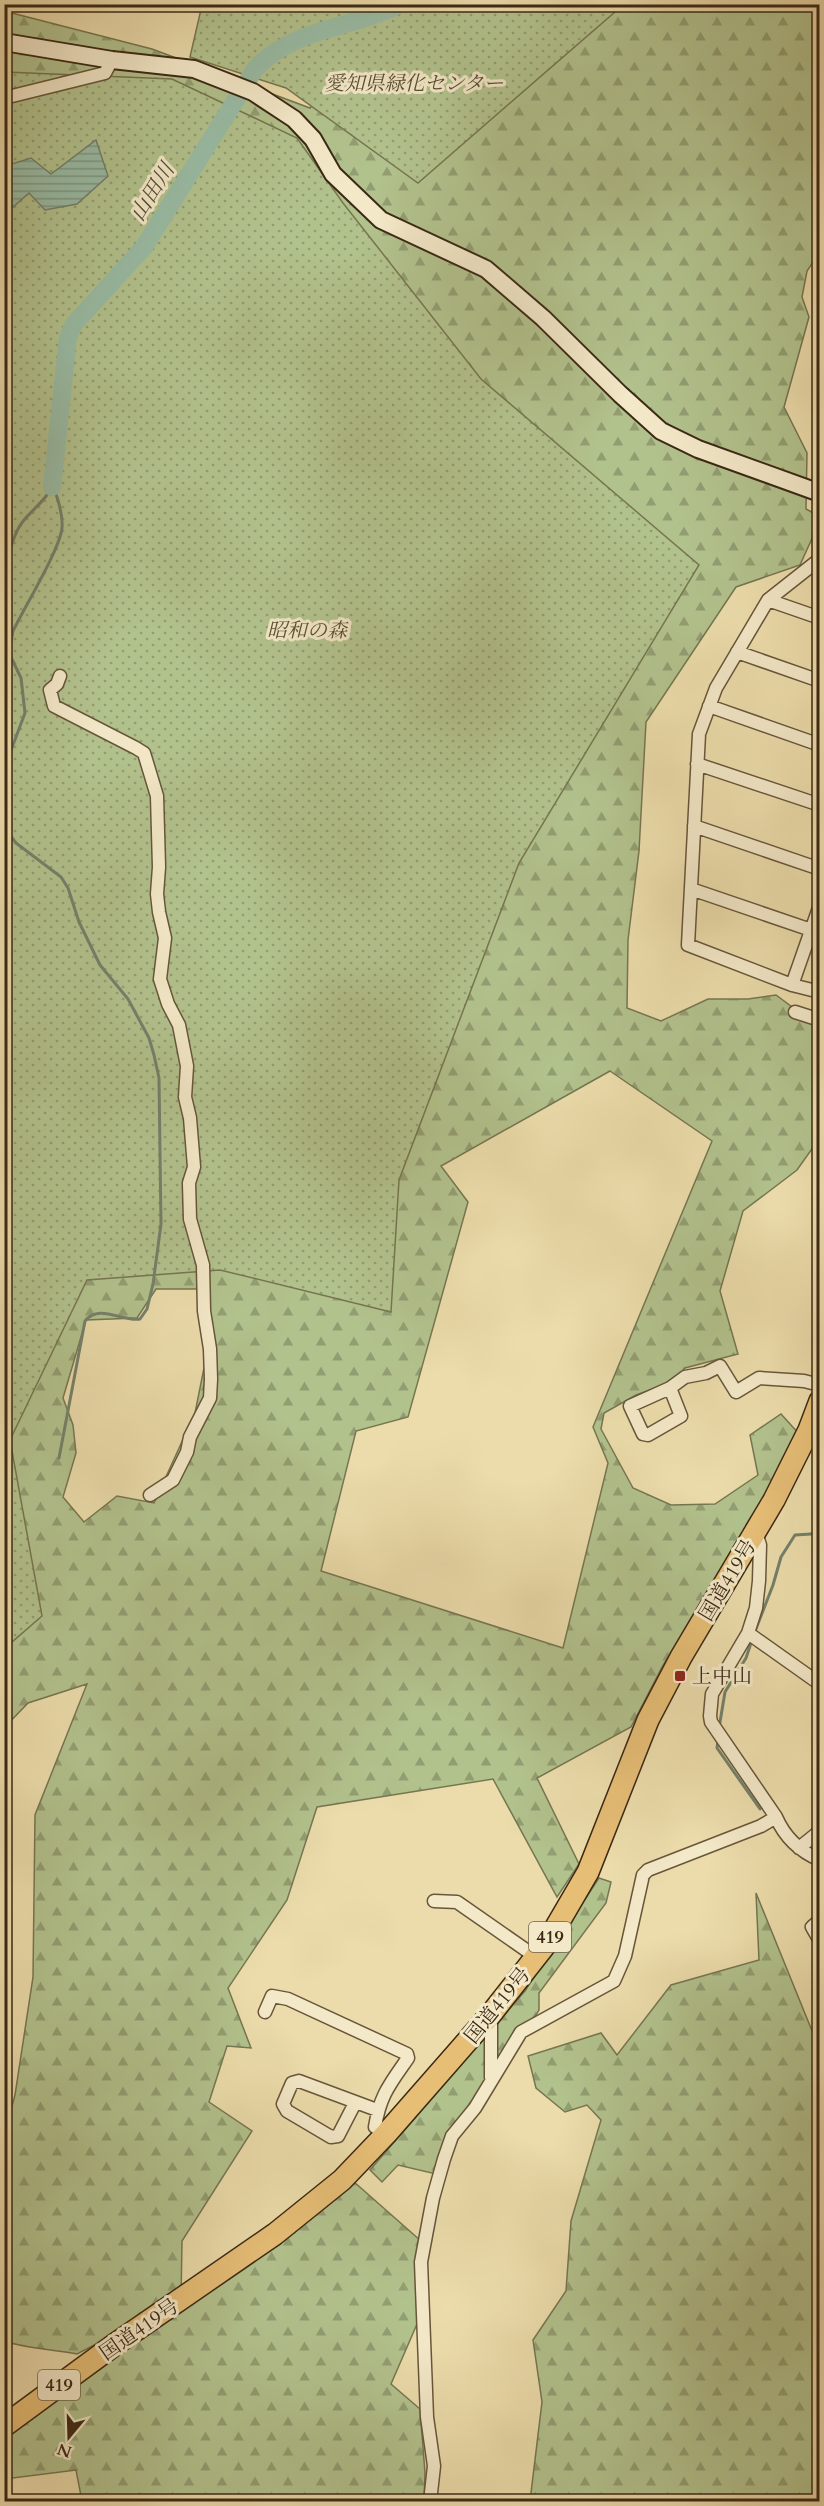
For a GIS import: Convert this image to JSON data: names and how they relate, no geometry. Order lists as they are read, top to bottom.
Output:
{
  "streets": {
    "highway": ["国道419号", "419"]
  },
  "water": ["山田川"],
  "parks": ["愛知県緑化センター", "昭和の森"],
  "places": {
    "transit": ["上中山"]
  },
  "north": "bottom"
}
